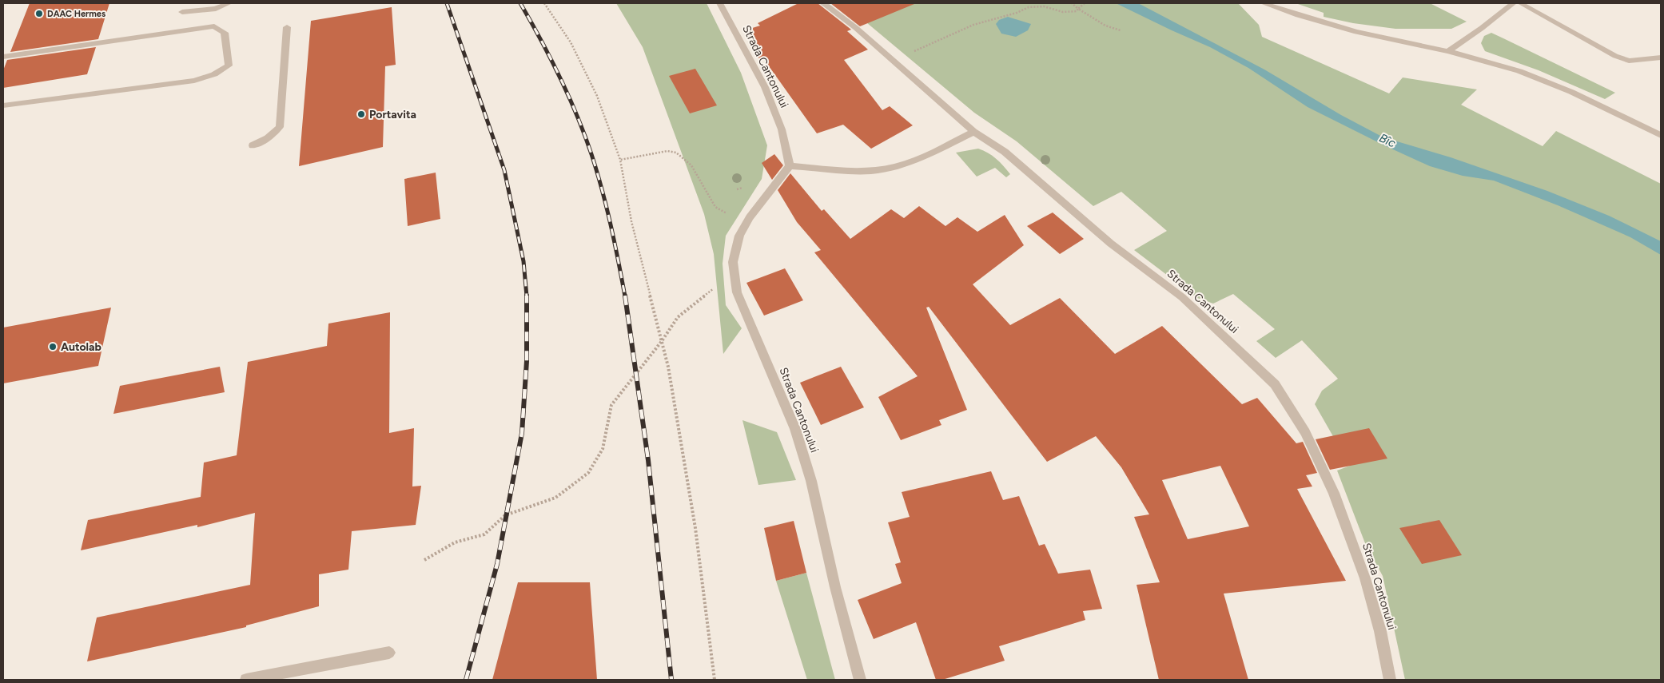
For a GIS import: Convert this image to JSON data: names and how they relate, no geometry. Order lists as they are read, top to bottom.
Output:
{
  "streets": {
    "street": ["Strada Cantonului"]
  },
  "water": ["Bîc"],
  "places": ["DAAC Hermes", "Portavita", "Autolab"]
}
